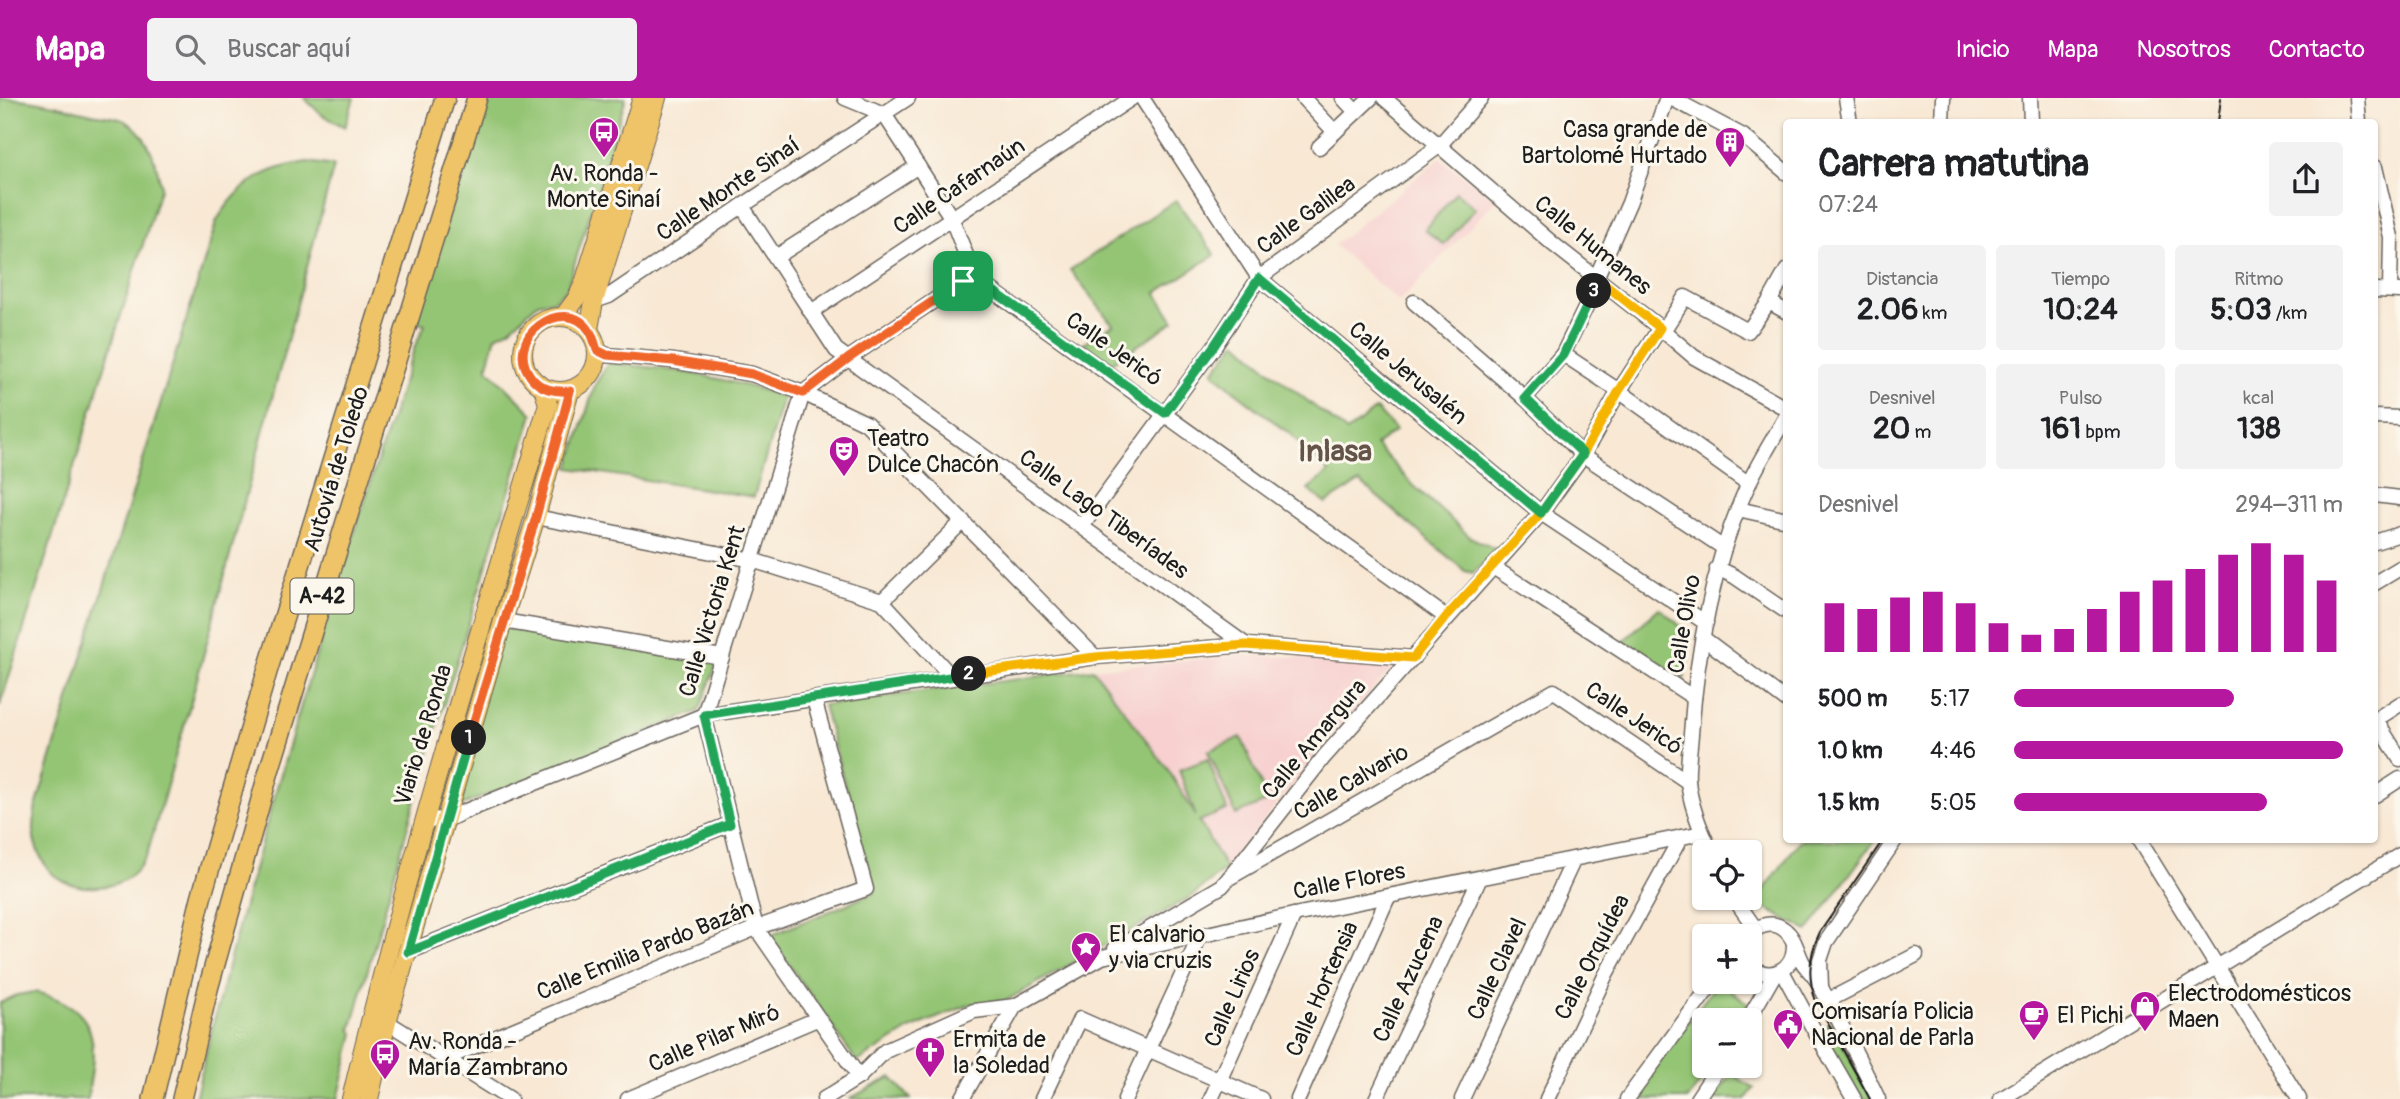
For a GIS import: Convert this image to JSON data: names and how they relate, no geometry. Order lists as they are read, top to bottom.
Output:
{
  "streets": {
    "highway": ["Autovía de Toledo", "A-42"],
    "main road": ["Viario de Ronda"],
    "street": [
      "Calle Cafarnaún",
      "Calle Monte Sinaí",
      "Calle Galilea",
      "Calle Humanes",
      "Calle Jericó",
      "Calle Jerusalén",
      "Calle Lago Tiberíades",
      "Calle Victoria Kent",
      "Calle Olivo",
      "Calle Amargura",
      "Calle Calvario",
      "Calle Flores",
      "Calle Emilia Pardo Bazán",
      "Calle Orquídea",
      "Calle Clavel",
      "Calle Azucena",
      "Calle Hortensia",
      "Calle Lirios",
      "Calle Pilar Miró"
    ]
  },
  "crossings": [
    ["Calle Cafarnaún", "Calle Lago Tiberíades"],
    ["Calle Monte Sinaí", "Calle Lago Tiberíades"],
    ["Calle Galilea", "Calle Humanes"],
    ["Calle Galilea", "Calle Jericó"],
    ["Calle Galilea", "Calle Jerusalén"],
    ["Calle Galilea", "Calle Lago Tiberíades"],
    ["Calle Humanes", "Calle Amargura"],
    ["Calle Jericó", "Calle Olivo"],
    ["Calle Jericó", "Calle Amargura"],
    ["Calle Jericó", "Calle Calvario"],
    ["Calle Jerusalén", "Calle Olivo"],
    ["Calle Jerusalén", "Calle Amargura"],
    ["Calle Victoria Kent", "Calle Emilia Pardo Bazán"],
    ["Calle Victoria Kent", "Calle Pilar Miró"],
    ["Calle Olivo", "Calle Flores"],
    ["Calle Amargura", "Calle Calvario"],
    ["Calle Calvario", "Calle Flores"],
    ["Calle Flores", "Calle Orquídea"],
    ["Calle Flores", "Calle Clavel"],
    ["Calle Flores", "Calle Azucena"],
    ["Calle Flores", "Calle Hortensia"],
    ["Calle Flores", "Calle Lirios"]
  ],
  "districts": ["Inlasa"],
  "places": {
    "bus stop": ["Av. Ronda - Monte Sinaí", "Av. Ronda - María Zambrano"],
    "building": ["Casa grande de Bartolomé Hurtado"],
    "theatre": ["Teatro Dulce Chacón"],
    "place": ["El calvario y via cruzis"],
    "shop": ["Electrodomésticos Maen"],
    "cafe": ["El Pichi"],
    "public building": ["Comisaría Policia Nacional de Parla"],
    "church": ["Ermita de la Soledad"]
  },
  "page": {
    "header": "Mapa",
    "search": "Buscar aquí",
    "nav": [
      "Inicio",
      "Mapa",
      "Nosotros",
      "Contacto"
    ],
    "heading": ["Carrera matutina", "07:24"],
    "stats": [
      ["Distancia", "2.06 km"],
      ["Tiempo", "10:24"],
      ["Ritmo", "5:03 /km"],
      ["Desnivel", "20 m"],
      ["Pulso", "161 bpm"],
      ["kcal", "138"]
    ],
    "pins": ["3", "2", "1"],
    "chart": ["Desnivel", "294–311 m"],
    "list": [
      {
        "name": "500 m",
        "note": "5:17"
      },
      {
        "name": "1.0 km",
        "note": "4:46"
      },
      {
        "name": "1.5 km",
        "note": "5:05"
      }
    ],
    "map_buttons": ["+", "−"]
  }
}
